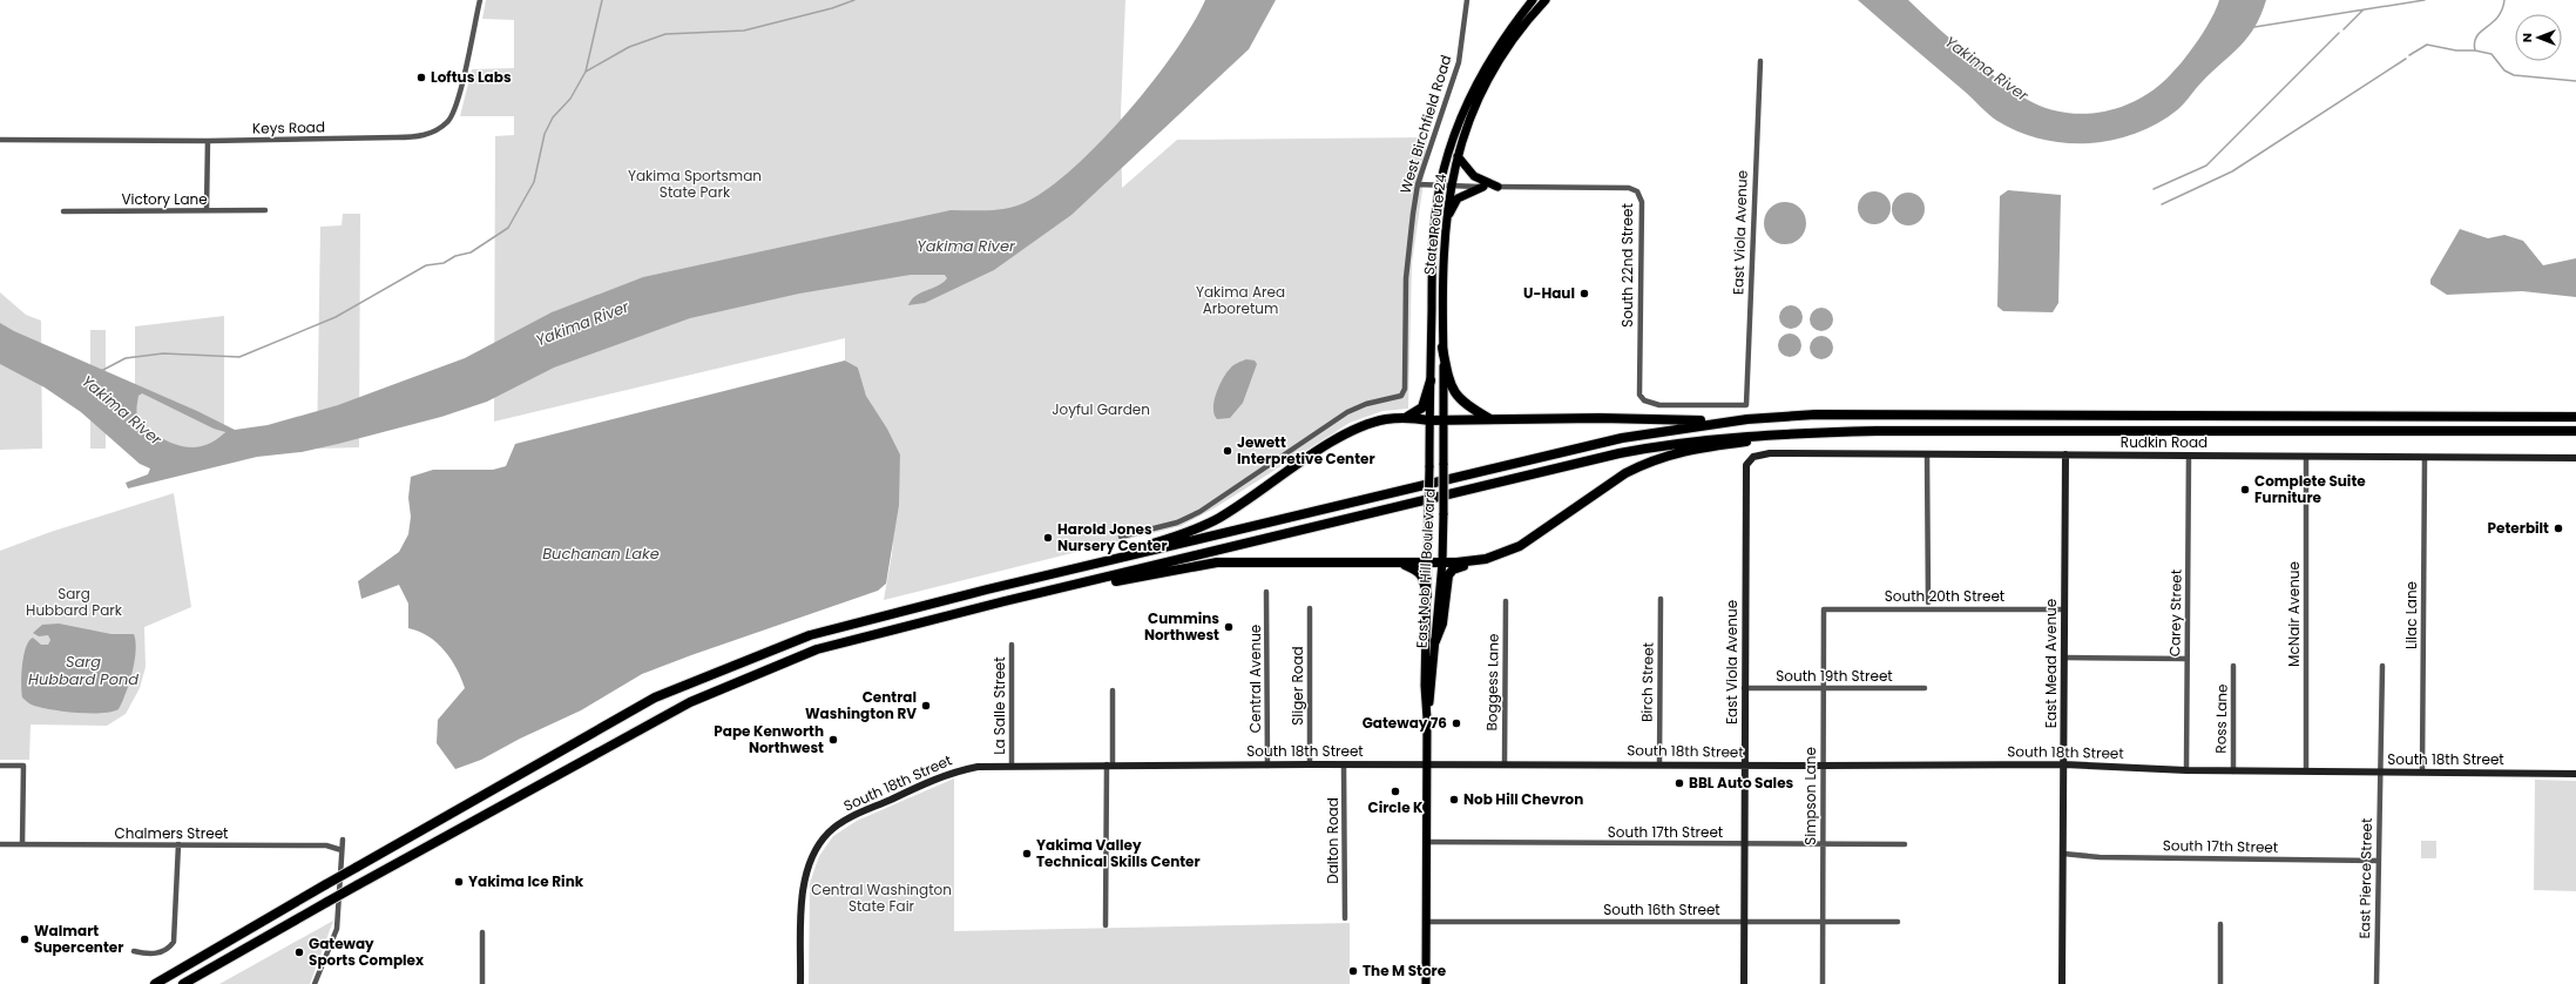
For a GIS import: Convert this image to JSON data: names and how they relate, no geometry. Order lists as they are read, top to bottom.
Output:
{
  "streets": {
    "main road": ["State Route 24", "East Nob Hill Boulevard"],
    "street": [
      "West Birchfield Road",
      "Keys Road",
      "Victory Lane",
      "East Viola Avenue",
      "South 22nd Street",
      "Rudkin Road",
      "South 20th Street",
      "Carey Street",
      "McNair Avenue",
      "Lilac Lane",
      "East Mead Avenue",
      "South 19th Street",
      "Central Avenue",
      "Boggess Lane",
      "Birch Street",
      "Sliger Road",
      "La Salle Street",
      "Ross Lane",
      "South 18th Street",
      "Simpson Lane",
      "South 17th Street",
      "Chalmers Street",
      "Dalton Road",
      "East Pierce Street",
      "South 16th Street"
    ]
  },
  "crossings": [
    ["West Birchfield Road", "South 22nd Street"],
    ["State Route 24", "South 22nd Street"],
    ["State Route 24", "East Nob Hill Boulevard"],
    ["East Viola Avenue", "South 22nd Street"],
    ["East Viola Avenue", "Rudkin Road"],
    ["East Viola Avenue", "South 19th Street"],
    ["East Viola Avenue", "South 18th Street"],
    ["East Viola Avenue", "South 17th Street"],
    ["East Viola Avenue", "South 16th Street"],
    ["Rudkin Road", "Carey Street"],
    ["Rudkin Road", "McNair Avenue"],
    ["Rudkin Road", "Lilac Lane"],
    ["Rudkin Road", "East Mead Avenue"],
    ["East Nob Hill Boulevard", "South 18th Street"],
    ["East Nob Hill Boulevard", "South 17th Street"],
    ["East Nob Hill Boulevard", "South 16th Street"],
    ["South 20th Street", "East Mead Avenue"],
    ["South 20th Street", "Simpson Lane"],
    ["Carey Street", "South 18th Street"],
    ["McNair Avenue", "South 18th Street"],
    ["Lilac Lane", "South 18th Street"],
    ["East Mead Avenue", "South 18th Street"],
    ["East Mead Avenue", "South 17th Street"],
    ["South 19th Street", "Simpson Lane"],
    ["Central Avenue", "South 18th Street"],
    ["Boggess Lane", "South 18th Street"],
    ["Birch Street", "South 18th Street"],
    ["Sliger Road", "South 18th Street"],
    ["La Salle Street", "South 18th Street"],
    ["Ross Lane", "South 18th Street"],
    ["South 18th Street", "Simpson Lane"],
    ["South 18th Street", "Dalton Road"],
    ["South 18th Street", "East Pierce Street"],
    ["Simpson Lane", "South 17th Street"],
    ["Simpson Lane", "South 16th Street"],
    ["South 17th Street", "East Pierce Street"]
  ],
  "water": ["Yakima River", "Buchanan Lake", "Sarg Hubbard Pond"],
  "parks": [
    "Yakima Sportsman State Park",
    "Yakima Area Arboretum",
    "Joyful Garden",
    "Sarg Hubbard Park",
    "Central Washington State Fair"
  ],
  "places": [
    "Loftus Labs",
    "U-Haul",
    "Jewett Interpretive Center",
    "Complete Suite Furniture",
    "Peterbilt",
    "Harold Jones Nursery Center",
    "Cummins Northwest",
    "Central Washington RV",
    "Gateway 76",
    "Pape Kenworth Northwest",
    "BBL Auto Sales",
    "Circle K",
    "Nob Hill Chevron",
    "Yakima Valley Technical Skills Center",
    "Yakima Ice Rink",
    "Walmart Supercenter",
    "Gateway Sports Complex",
    "The M Store"
  ],
  "north": "left"
}
